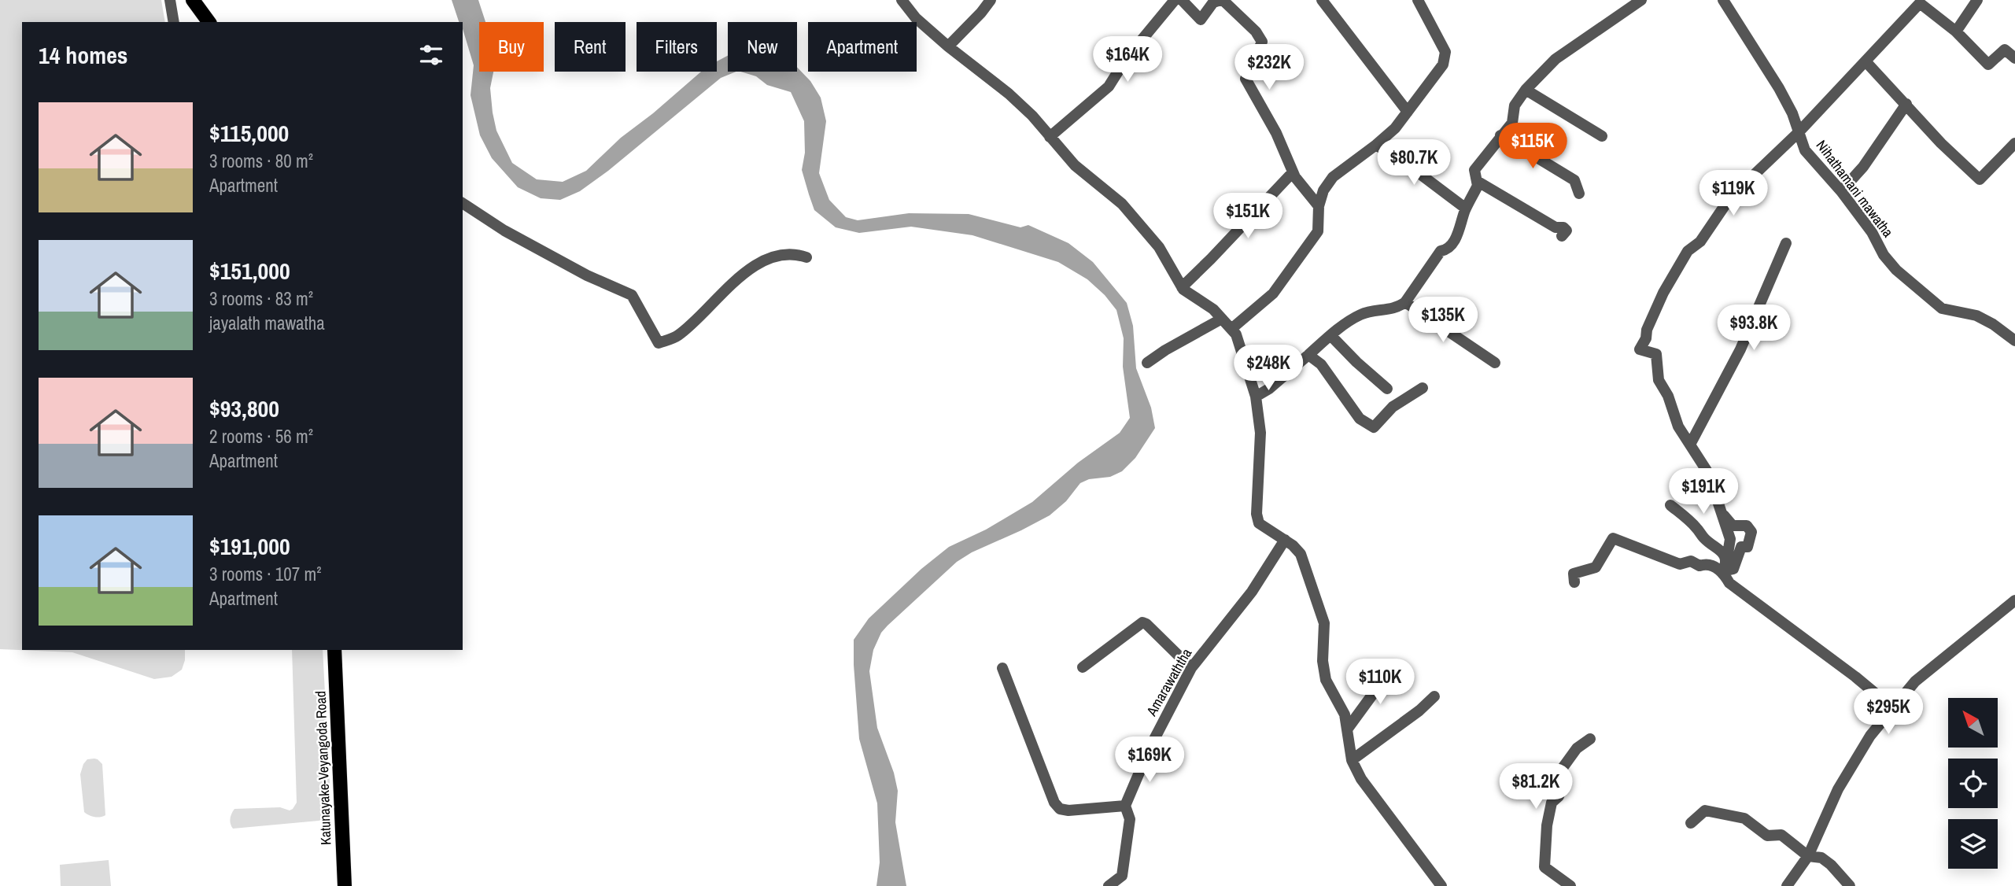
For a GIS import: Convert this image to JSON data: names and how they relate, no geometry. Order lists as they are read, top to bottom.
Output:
{
  "streets": {
    "main road": ["Katunayake-Veyangoda Road"],
    "street": ["Nihathamani mawatha", "Amarawaththa"]
  },
  "north": "top left",
  "page": {
    "chip": [
      "Buy",
      "Rent",
      "Filters",
      "New",
      "Apartment"
    ],
    "heading": "14 homes",
    "price": [
      "$164K",
      "$232K",
      "$115K",
      "$80.7K",
      "$119K",
      "$151K",
      "$135K",
      "$93.8K",
      "$248K",
      "$191K",
      "$110K",
      "$295K",
      "$169K",
      "$81.2K"
    ],
    "list": [
      {
        "name": "$115,000",
        "note": "3 rooms · 80 m² · Apartment"
      },
      {
        "name": "$151,000",
        "note": "3 rooms · 83 m² · jayalath mawatha"
      },
      {
        "name": "$93,800",
        "note": "2 rooms · 56 m² · Apartment"
      },
      {
        "name": "$191,000",
        "note": "3 rooms · 107 m² · Apartment"
      }
    ]
  }
}
